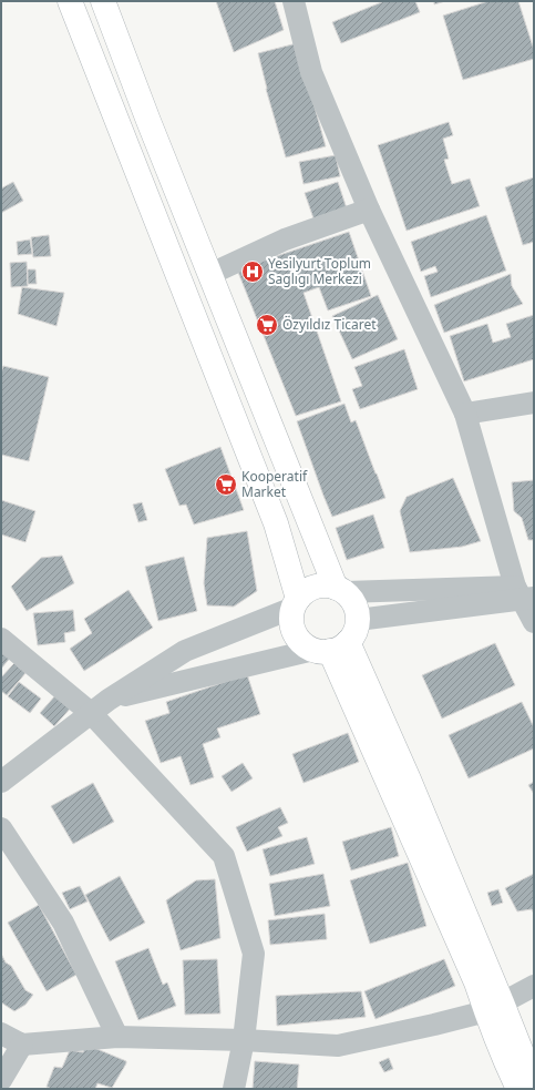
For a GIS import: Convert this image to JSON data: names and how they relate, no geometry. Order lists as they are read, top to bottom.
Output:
{
  "places": {
    "hospital": ["Yesilyurt Toplum Saglıgı Merkezi"],
    "supermarket": ["Özyıldız Ticaret", "Kooperatif Market"]
  }
}
